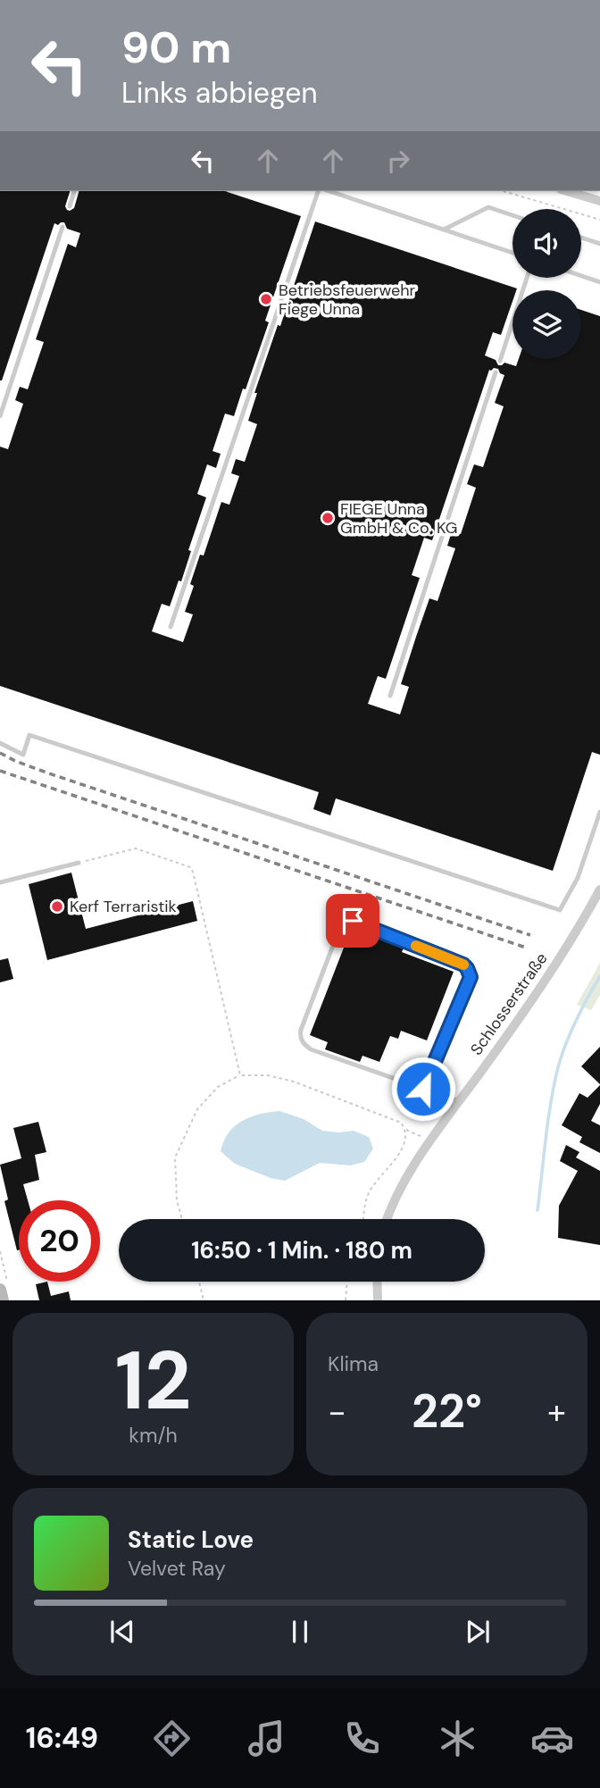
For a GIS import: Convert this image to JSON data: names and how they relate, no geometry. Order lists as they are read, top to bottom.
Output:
{
  "streets": {
    "street": ["Schlosserstraße"]
  },
  "places": ["Betriebsfeuerwehr Fiege Unna", "FIEGE Unna GmbH & Co. KG", "Kerf Terraristik"],
  "page": {
    "turn": ["90 m", "Links abbiegen"],
    "limit": "20",
    "trip": "16:50 · 1 Min. · 180 m",
    "tile": [
      ["12", "km/h"],
      "Klima"
    ],
    "heat": ["−", "22°", "+"],
    "song": ["Static Love", "Velvet Ray"],
    "tabs": "16:49"
  }
}
